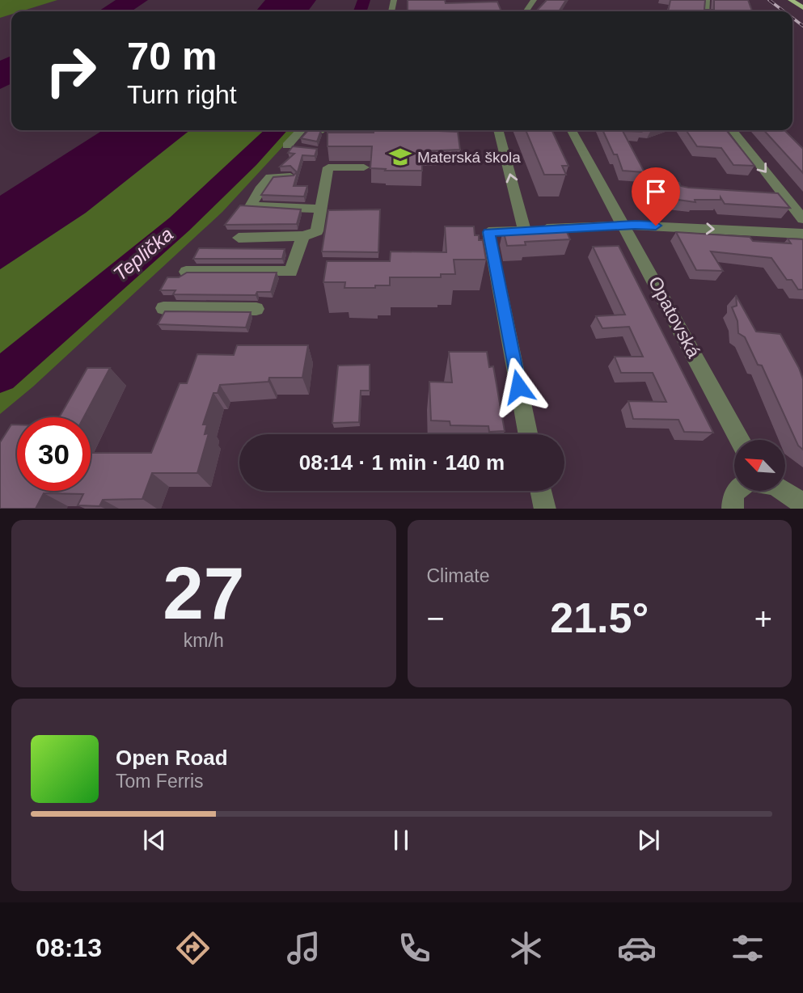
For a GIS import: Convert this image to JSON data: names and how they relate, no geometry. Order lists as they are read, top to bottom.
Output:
{
  "streets": {
    "street": ["Opatovská"]
  },
  "water": ["Teplička"],
  "places": {
    "school or university": ["Materská škola"]
  },
  "north": "top left",
  "page": {
    "turn": ["70 m", "Turn right"],
    "limit": "30",
    "trip": "08:14 · 1 min · 140 m",
    "tile": [
      ["27", "km/h"],
      "Climate"
    ],
    "heat": ["−", "21.5°", "+"],
    "song": ["Open Road", "Tom Ferris"],
    "tabs": "08:13"
  }
}
